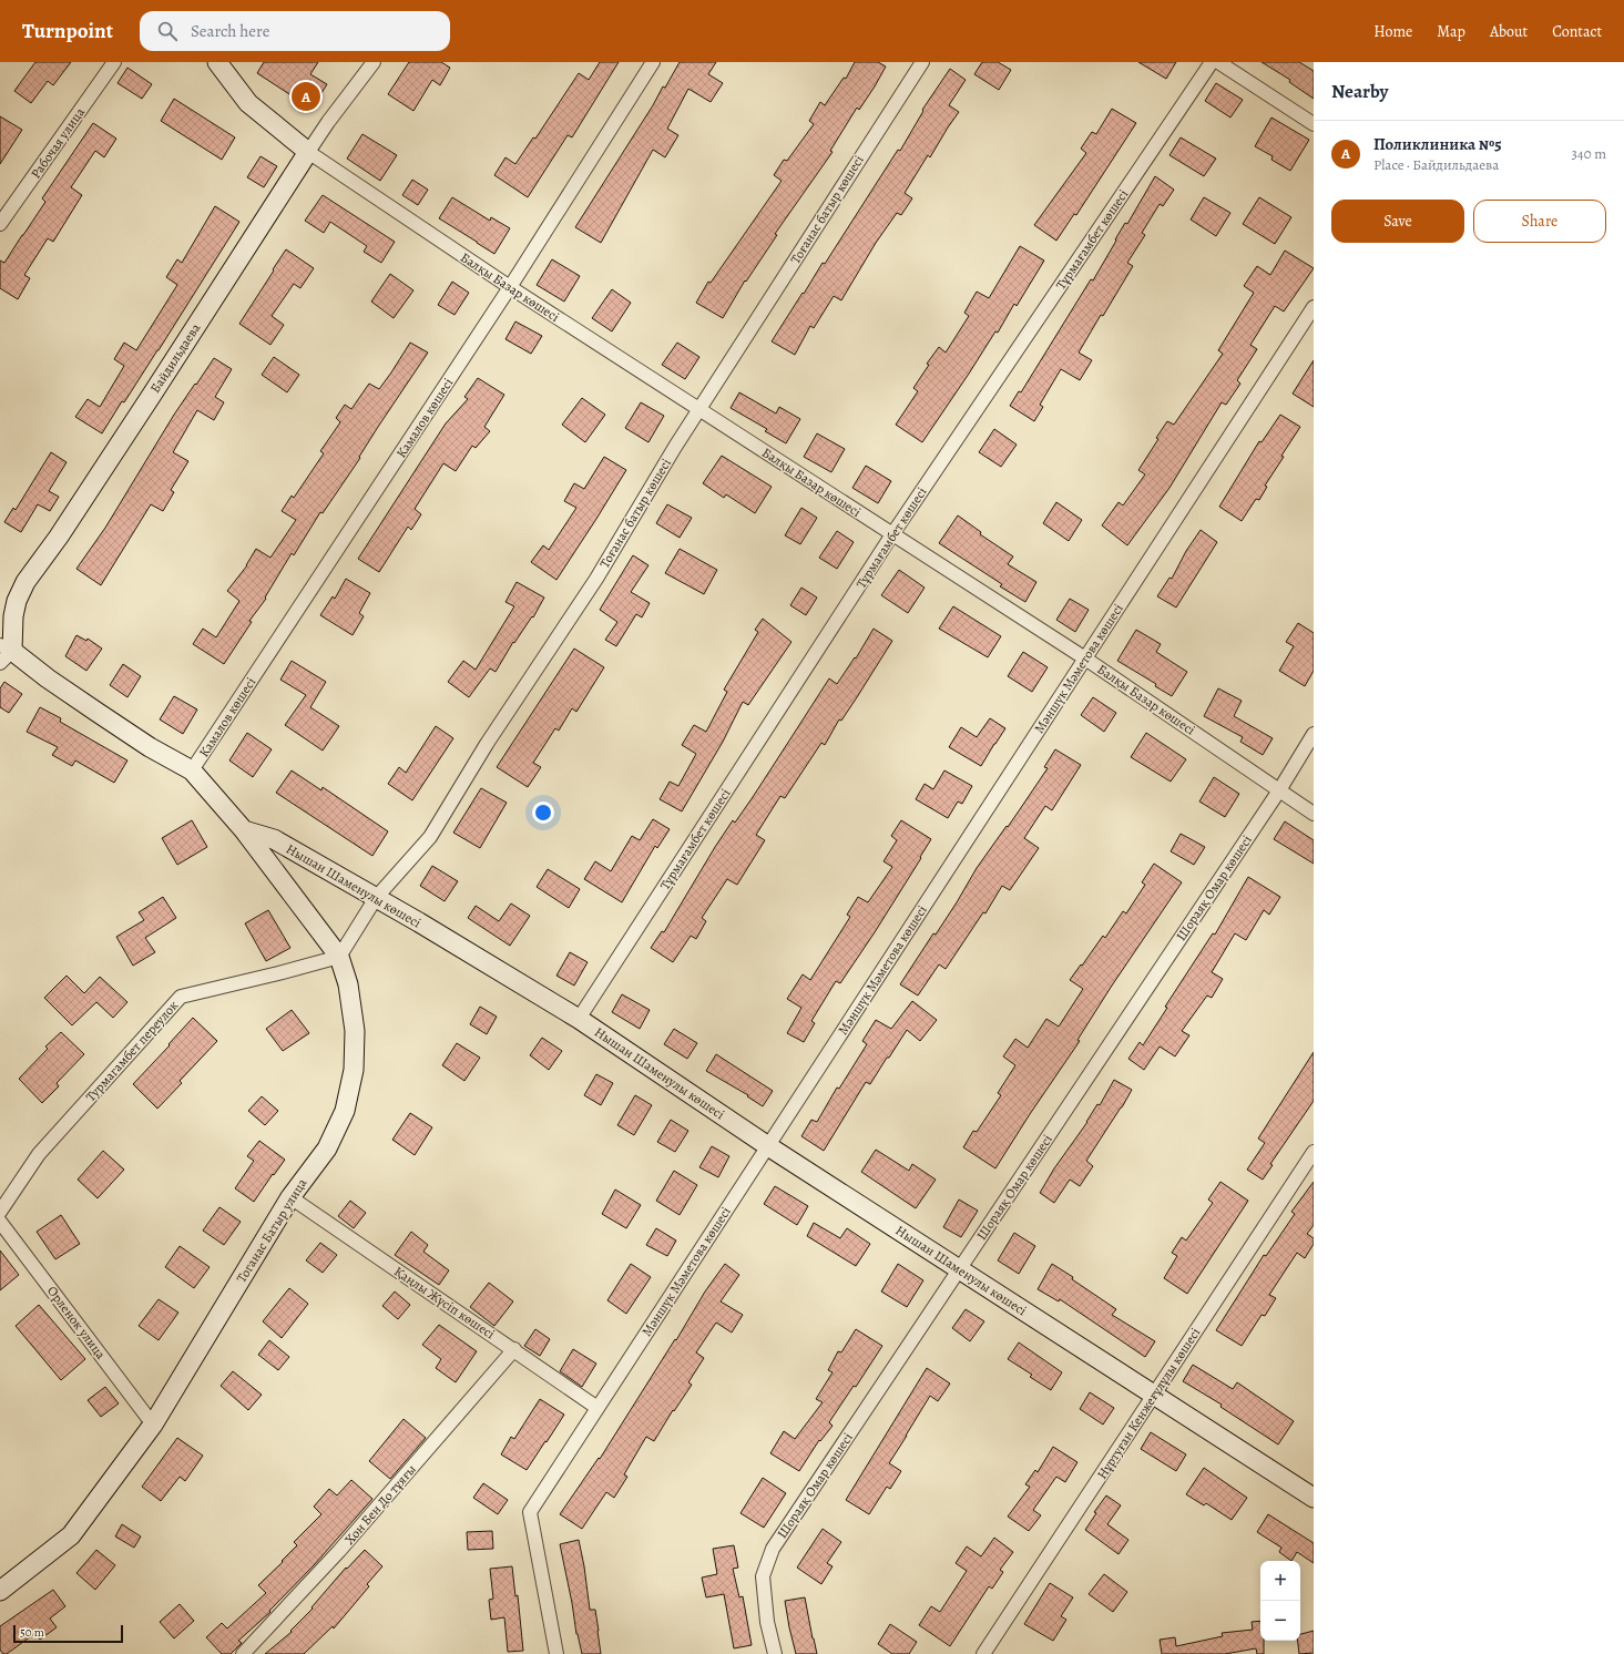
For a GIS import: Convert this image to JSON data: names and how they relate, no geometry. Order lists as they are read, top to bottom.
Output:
{
  "streets": {
    "street": [
      "Рабочая улица",
      "Тоғанас батыр көшесі",
      "Тұрмағамбет көшесі",
      "Балқы Базар көшесі",
      "Байдильдаева",
      "Камалов көшесі",
      "Мәншүк Мәметова көшесі",
      "Нышан Шаменулы көшесі",
      "Шораяқ Омар көшесі",
      "Турмагамбет переулок",
      "Тоганас Батыр улица",
      "Қаңлы Жүсіп көшесі",
      "Орленок улица",
      "Нұртуған Кенжеғұлұлы көшесі",
      "Хон Бен До тұяғы"
    ]
  },
  "crossings": [
    ["Тоғанас батыр көшесі", "Балқы Базар көшесі"],
    ["Тоғанас батыр көшесі", "Нышан Шаменулы көшесі"],
    ["Тоғанас батыр көшесі", "Турмагамбет переулок"],
    ["Тоғанас батыр көшесі", "Тоганас Батыр улица"],
    ["Тұрмағамбет көшесі", "Балқы Базар көшесі"],
    ["Тұрмағамбет көшесі", "Нышан Шаменулы көшесі"],
    ["Балқы Базар көшесі", "Байдильдаева"],
    ["Балқы Базар көшесі", "Камалов көшесі"],
    ["Балқы Базар көшесі", "Мәншүк Мәметова көшесі"],
    ["Балқы Базар көшесі", "Шораяқ Омар көшесі"],
    ["Мәншүк Мәметова көшесі", "Нышан Шаменулы көшесі"],
    ["Мәншүк Мәметова көшесі", "Қаңлы Жүсіп көшесі"],
    ["Нышан Шаменулы көшесі", "Шораяқ Омар көшесі"],
    ["Нышан Шаменулы көшесі", "Тоганас Батыр улица"],
    ["Нышан Шаменулы көшесі", "Нұртуған Кенжеғұлұлы көшесі"],
    ["Турмагамбет переулок", "Тоганас Батыр улица"],
    ["Тоганас Батыр улица", "Қаңлы Жүсіп көшесі"],
    ["Тоганас Батыр улица", "Орленок улица"],
    ["Қаңлы Жүсіп көшесі", "Хон Бен До тұяғы"]
  ],
  "scale_bar": "50 m",
  "page": {
    "header": "Turnpoint",
    "search": "Search here",
    "nav": [
      "Home",
      "Map",
      "About",
      "Contact"
    ],
    "heading": "Nearby",
    "pins": "A",
    "list": [
      {
        "mark": "A",
        "name": "Поликлиника №5",
        "note": "Place · Байдильдаева",
        "value": "340 m"
      }
    ],
    "buttons": ["Save", "Share"],
    "map_buttons": ["+", "−"],
    "scale": "50 m"
  }
}
